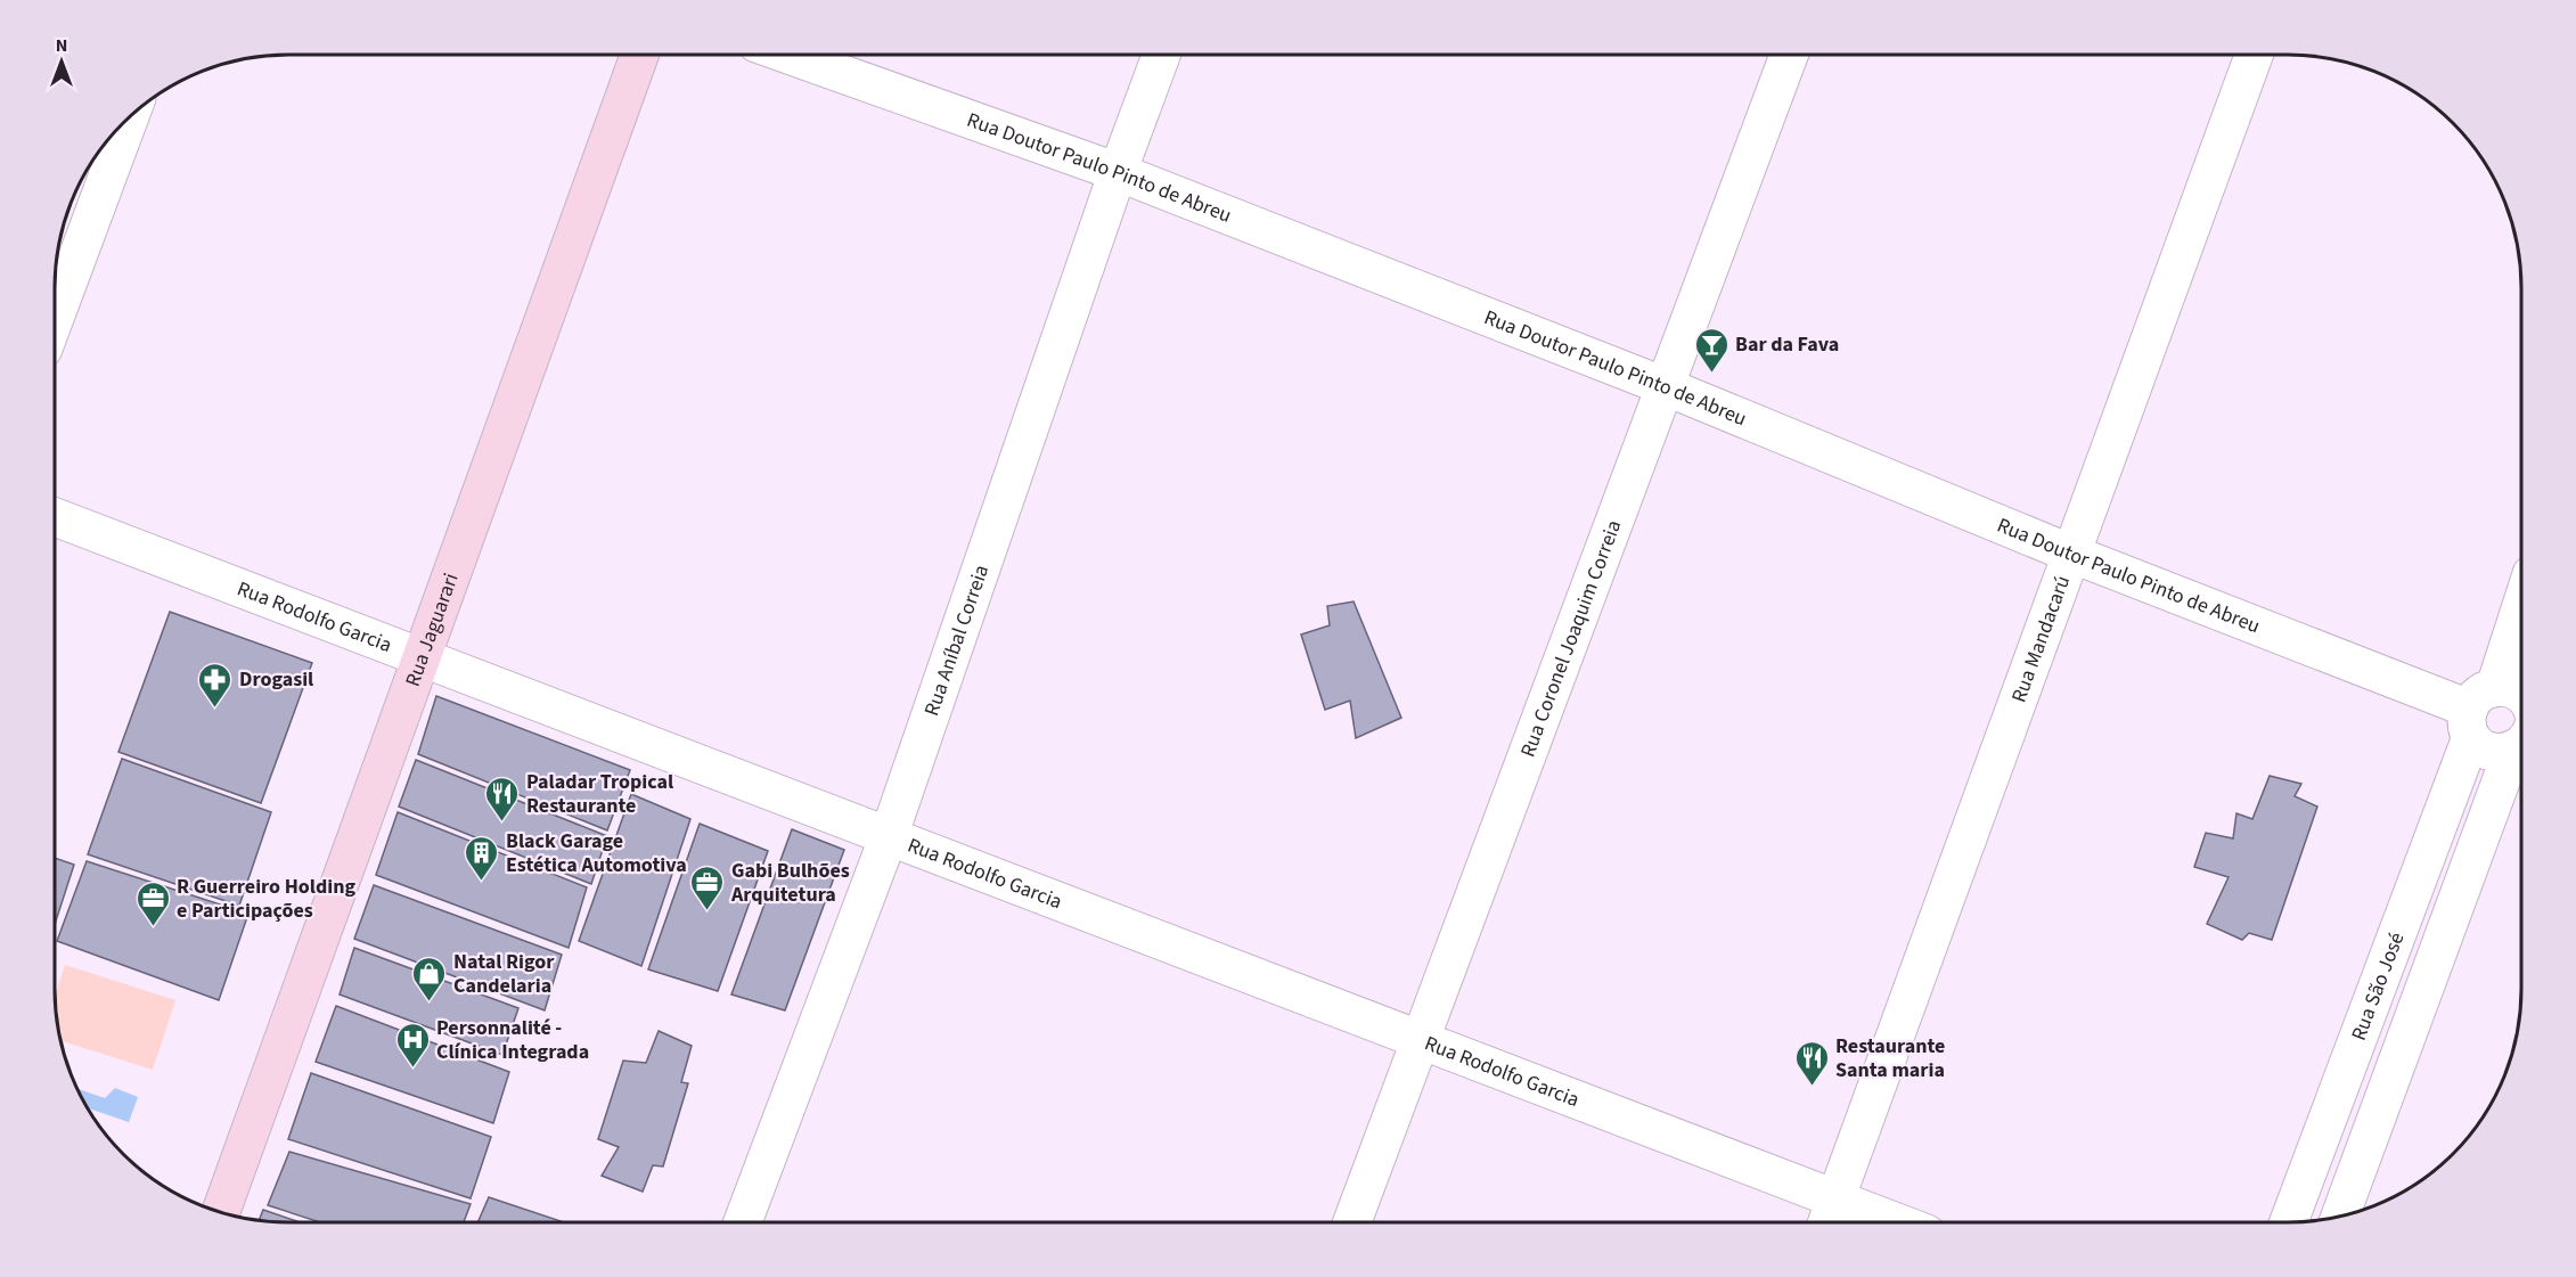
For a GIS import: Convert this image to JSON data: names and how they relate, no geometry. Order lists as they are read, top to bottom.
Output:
{
  "streets": {
    "main road": ["Rua Jaguarari"],
    "street": [
      "Rua Doutor Paulo Pinto de Abreu",
      "Rua Rodolfo Garcia",
      "Rua Coronel Joaquim Correia",
      "Rua Mandacarú",
      "Rua Aníbal Correia",
      "Rua São José"
    ]
  },
  "crossings": [
    ["Rua Doutor Paulo Pinto de Abreu", "Rua Coronel Joaquim Correia"],
    ["Rua Doutor Paulo Pinto de Abreu", "Rua Mandacarú"],
    ["Rua Doutor Paulo Pinto de Abreu", "Rua Aníbal Correia"],
    ["Rua Doutor Paulo Pinto de Abreu", "Rua São José"],
    ["Rua Rodolfo Garcia", "Rua Jaguarari"],
    ["Rua Rodolfo Garcia", "Rua Coronel Joaquim Correia"],
    ["Rua Rodolfo Garcia", "Rua Mandacarú"],
    ["Rua Rodolfo Garcia", "Rua Aníbal Correia"]
  ],
  "places": {
    "bar": ["Bar da Fava"],
    "pharmacy": ["Drogasil"],
    "restaurant": ["Paladar Tropical Restaurante", "Restaurante Santa maria"],
    "building": ["Black Garage Estética Automotiva"],
    "office": ["Gabi Bulhões Arquitetura", "R Guerreiro Holding e Participações"],
    "shop": ["Natal Rigor Candelaria"],
    "hospital": ["Personnalité - Clínica Integrada"]
  },
  "north": "top"
}
